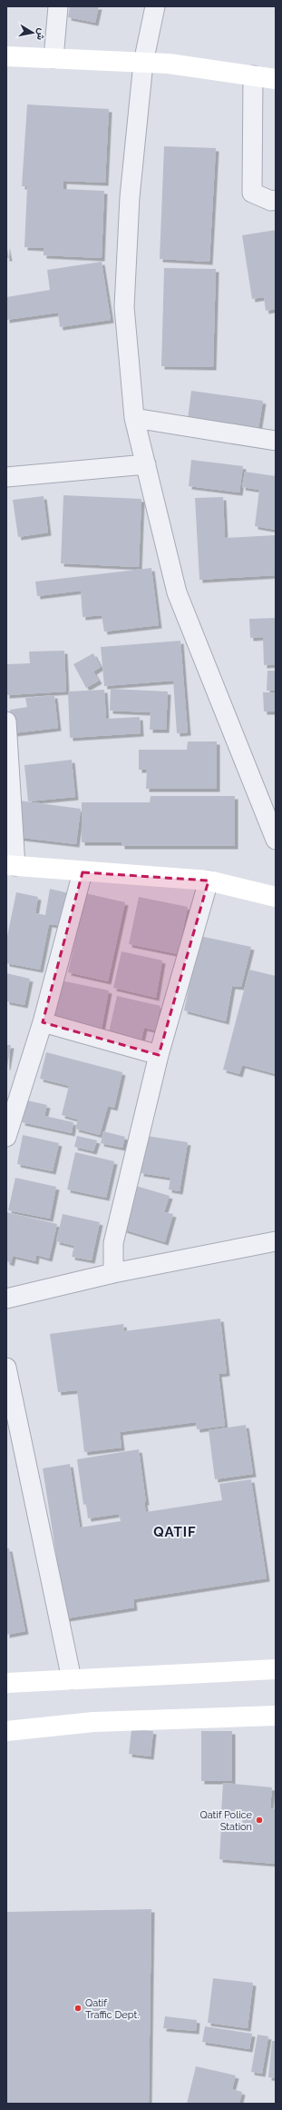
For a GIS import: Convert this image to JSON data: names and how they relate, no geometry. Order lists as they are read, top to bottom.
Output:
{
  "districts": ["QATIF"],
  "places": ["Qatif Police Station", "Qatif Traffic Dept."],
  "north": "right"
}
